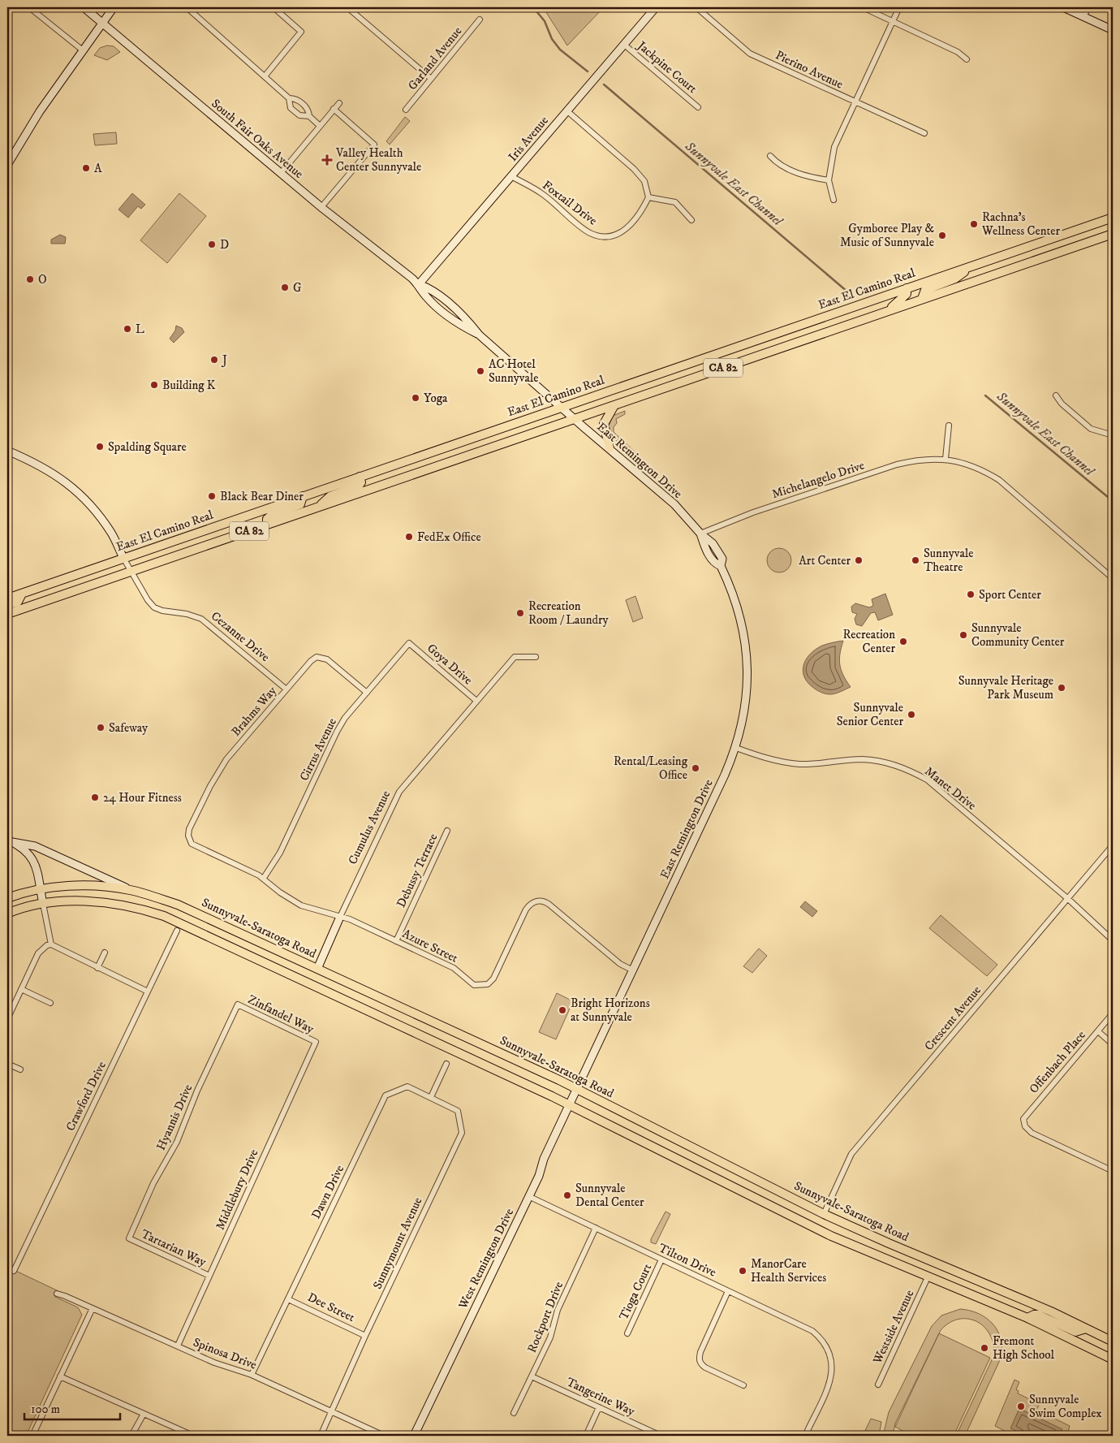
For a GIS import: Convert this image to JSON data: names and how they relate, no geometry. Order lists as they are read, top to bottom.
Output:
{
  "streets": {
    "main road": [
      "South Fair Oaks Avenue",
      "Iris Avenue",
      "East El Camino Real",
      "CA 82",
      "East Remington Drive",
      "Cezanne Drive",
      "Cumulus Avenue",
      "Sunnyvale-Saratoga Road",
      "West Remington Drive"
    ],
    "street": [
      "Garland Avenue",
      "Jackpine Court",
      "Pierino Avenue",
      "Foxtail Drive",
      "Michelangelo Drive",
      "Goya Drive",
      "Brahms Way",
      "Cirrus Avenue",
      "Manet Drive",
      "Debussy Terrace",
      "Azure Street",
      "Zinfandel Way",
      "Crescent Avenue",
      "Offenbach Place",
      "Crawford Drive",
      "Hyannis Drive",
      "Middlebury Drive",
      "Dawn Drive",
      "Sunnymount Avenue",
      "Tartarian Way",
      "Tilton Drive",
      "Tioga Court",
      "Dee Street",
      "Rockport Drive",
      "Westside Avenue",
      "Spinosa Drive",
      "Tangerine Way"
    ]
  },
  "crossings": [
    ["Jackpine Court", "Iris Avenue"],
    ["South Fair Oaks Avenue", "Iris Avenue"],
    ["South Fair Oaks Avenue", "East El Camino Real"],
    ["South Fair Oaks Avenue", "East Remington Drive"],
    ["Iris Avenue", "Foxtail Drive"],
    ["East El Camino Real", "East Remington Drive"],
    ["East El Camino Real", "Cezanne Drive"],
    ["CA 82", "East Remington Drive"],
    ["CA 82", "Cezanne Drive"],
    ["East Remington Drive", "Michelangelo Drive"],
    ["East Remington Drive", "Manet Drive"],
    ["East Remington Drive", "Sunnyvale-Saratoga Road"],
    ["East Remington Drive", "Azure Street"],
    ["East Remington Drive", "West Remington Drive"],
    ["Cezanne Drive", "Brahms Way"],
    ["Goya Drive", "Cirrus Avenue"],
    ["Goya Drive", "Cumulus Avenue"],
    ["Brahms Way", "Cirrus Avenue"],
    ["Brahms Way", "Azure Street"],
    ["Cirrus Avenue", "Azure Street"],
    ["Manet Drive", "Crescent Avenue"],
    ["Cumulus Avenue", "Sunnyvale-Saratoga Road"],
    ["Cumulus Avenue", "Azure Street"],
    ["Debussy Terrace", "Azure Street"],
    ["Sunnyvale-Saratoga Road", "Crescent Avenue"],
    ["Sunnyvale-Saratoga Road", "West Remington Drive"],
    ["Sunnyvale-Saratoga Road", "Westside Avenue"],
    ["Zinfandel Way", "Hyannis Drive"],
    ["Zinfandel Way", "Middlebury Drive"],
    ["Hyannis Drive", "Tartarian Way"],
    ["Middlebury Drive", "Tartarian Way"],
    ["Middlebury Drive", "Spinosa Drive"],
    ["Dawn Drive", "Sunnymount Avenue"],
    ["Dawn Drive", "Dee Street"],
    ["Dawn Drive", "Spinosa Drive"],
    ["Sunnymount Avenue", "Dee Street"],
    ["Sunnymount Avenue", "Spinosa Drive"],
    ["West Remington Drive", "Tilton Drive"],
    ["Tilton Drive", "Tioga Court"],
    ["Tilton Drive", "Rockport Drive"],
    ["Rockport Drive", "Tangerine Way"]
  ],
  "water": ["Sunnyvale East Channel"],
  "places": {
    "health": ["Valley Health Center Sunnyvale"],
    "other": [
      "A",
      "Rachna's Wellness Center",
      "Gymboree Play & Music of Sunnyvale",
      "D",
      "O",
      "G",
      "L",
      "J",
      "AC Hotel Sunnyvale",
      "Building K",
      "Yoga",
      "Spalding Square",
      "Black Bear Diner",
      "FedEx Office",
      "Art Center",
      "Sunnyvale Theatre",
      "Sport Center",
      "Recreation Room / Laundry",
      "Sunnyvale Community Center",
      "Recreation Center",
      "Sunnyvale Heritage Park Museum",
      "Sunnyvale Senior Center",
      "Safeway",
      "Rental/Leasing Office",
      "24 Hour Fitness",
      "Bright Horizons at Sunnyvale",
      "Sunnyvale Dental Center",
      "ManorCare Health Services",
      "Fremont High School",
      "Sunnyvale Swim Complex"
    ]
  },
  "scale_bar": "100 m"
}
